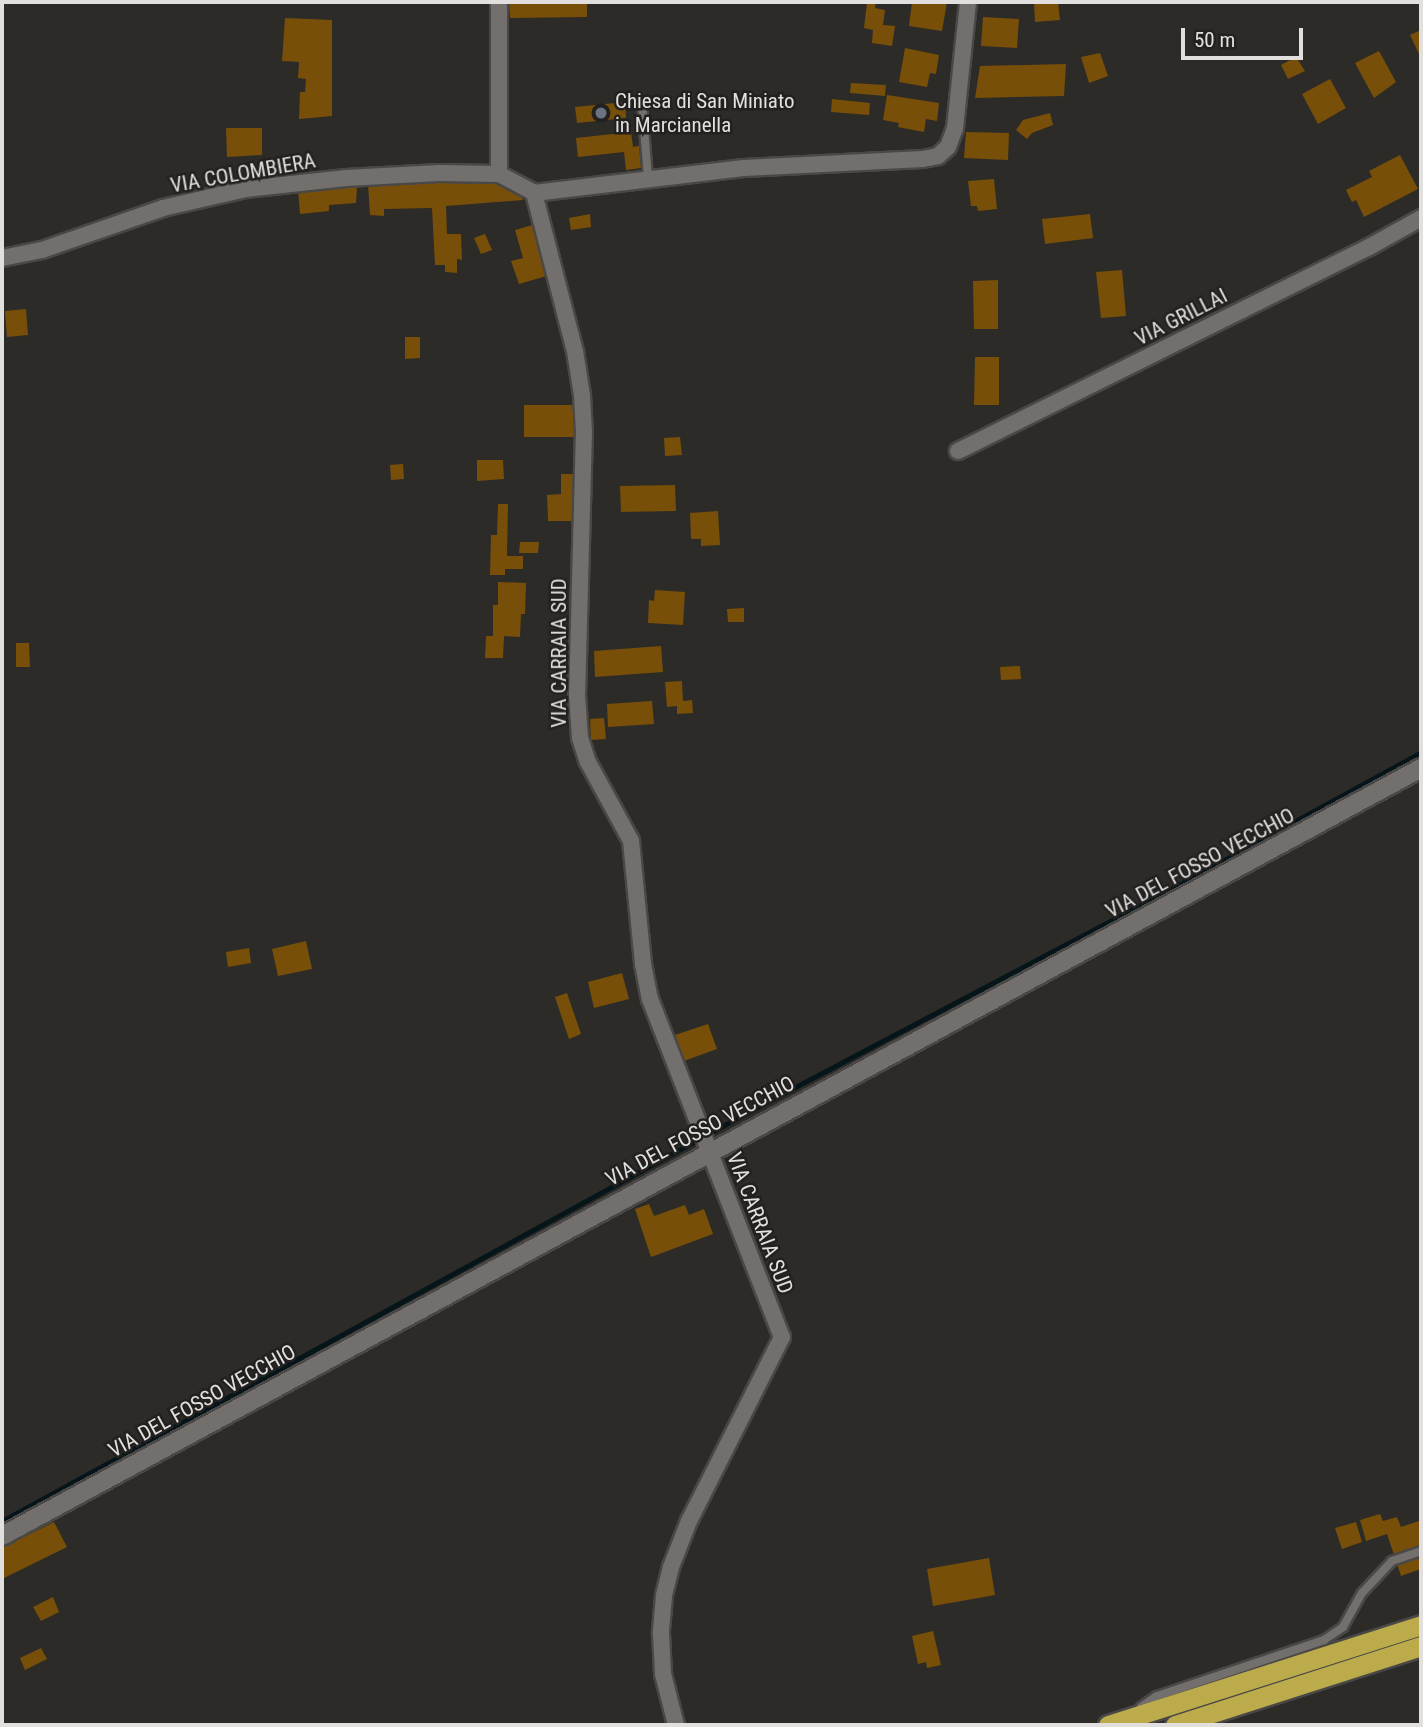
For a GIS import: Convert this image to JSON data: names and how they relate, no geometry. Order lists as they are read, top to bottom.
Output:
{
  "streets": {
    "street": [
      "VIA COLOMBIERA",
      "VIA GRILLAI",
      "VIA CARRAIA SUD",
      "VIA DEL FOSSO VECCHIO"
    ]
  },
  "crossings": [
    ["VIA CARRAIA SUD", "VIA DEL FOSSO VECCHIO"]
  ],
  "places": ["Chiesa di San Miniato in Marcianella"],
  "scale_bar": "50 m"
}
